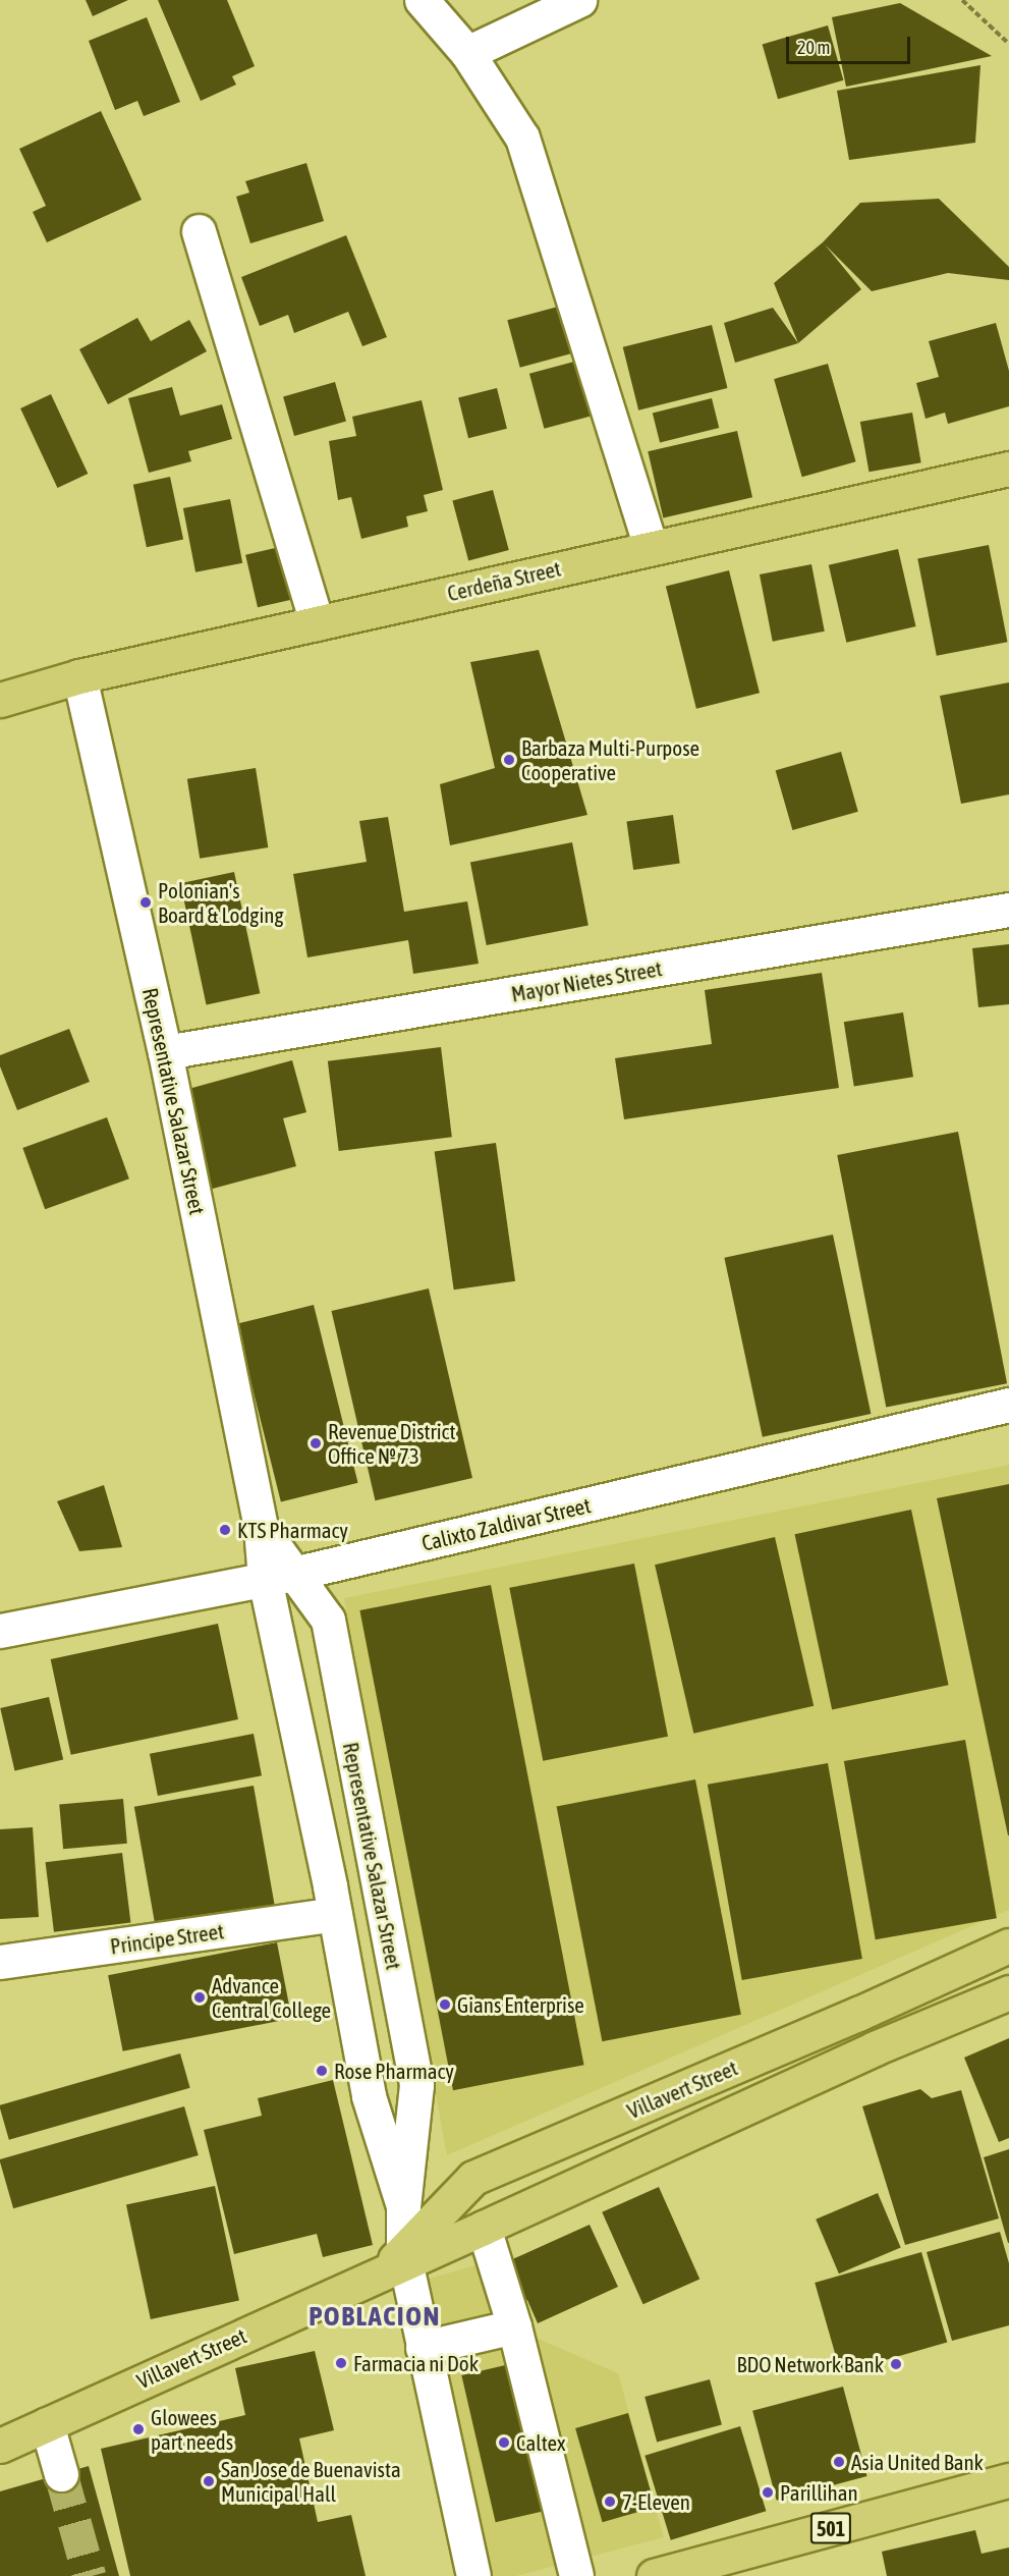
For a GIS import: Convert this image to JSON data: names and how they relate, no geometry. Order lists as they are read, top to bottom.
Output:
{
  "streets": {
    "main road": ["Cerdeña Street", "Villavert Street", "501"],
    "street": [
      "Mayor Nietes Street",
      "Representative Salazar Street",
      "Calixto Zaldivar Street",
      "Principe Street"
    ]
  },
  "crossings": [
    ["Cerdeña Street", "Representative Salazar Street"],
    ["Mayor Nietes Street", "Representative Salazar Street"],
    ["Representative Salazar Street", "Calixto Zaldivar Street"],
    ["Representative Salazar Street", "Principe Street"],
    ["Representative Salazar Street", "Villavert Street"]
  ],
  "districts": ["POBLACION"],
  "places": [
    "Barbaza Multi-Purpose Cooperative",
    "Polonian's Board & Lodging",
    "Revenue District Office № 73",
    "KTS Pharmacy",
    "Advance Central College",
    "Gians Enterprise",
    "Rose Pharmacy",
    "Farmacia ni Dok",
    "BDO Network Bank",
    "Glowees part needs",
    "Caltex",
    "Asia United Bank",
    "San Jose de Buenavista Municipal Hall",
    "Parillihan",
    "7-Eleven"
  ],
  "scale_bar": "20 m"
}
